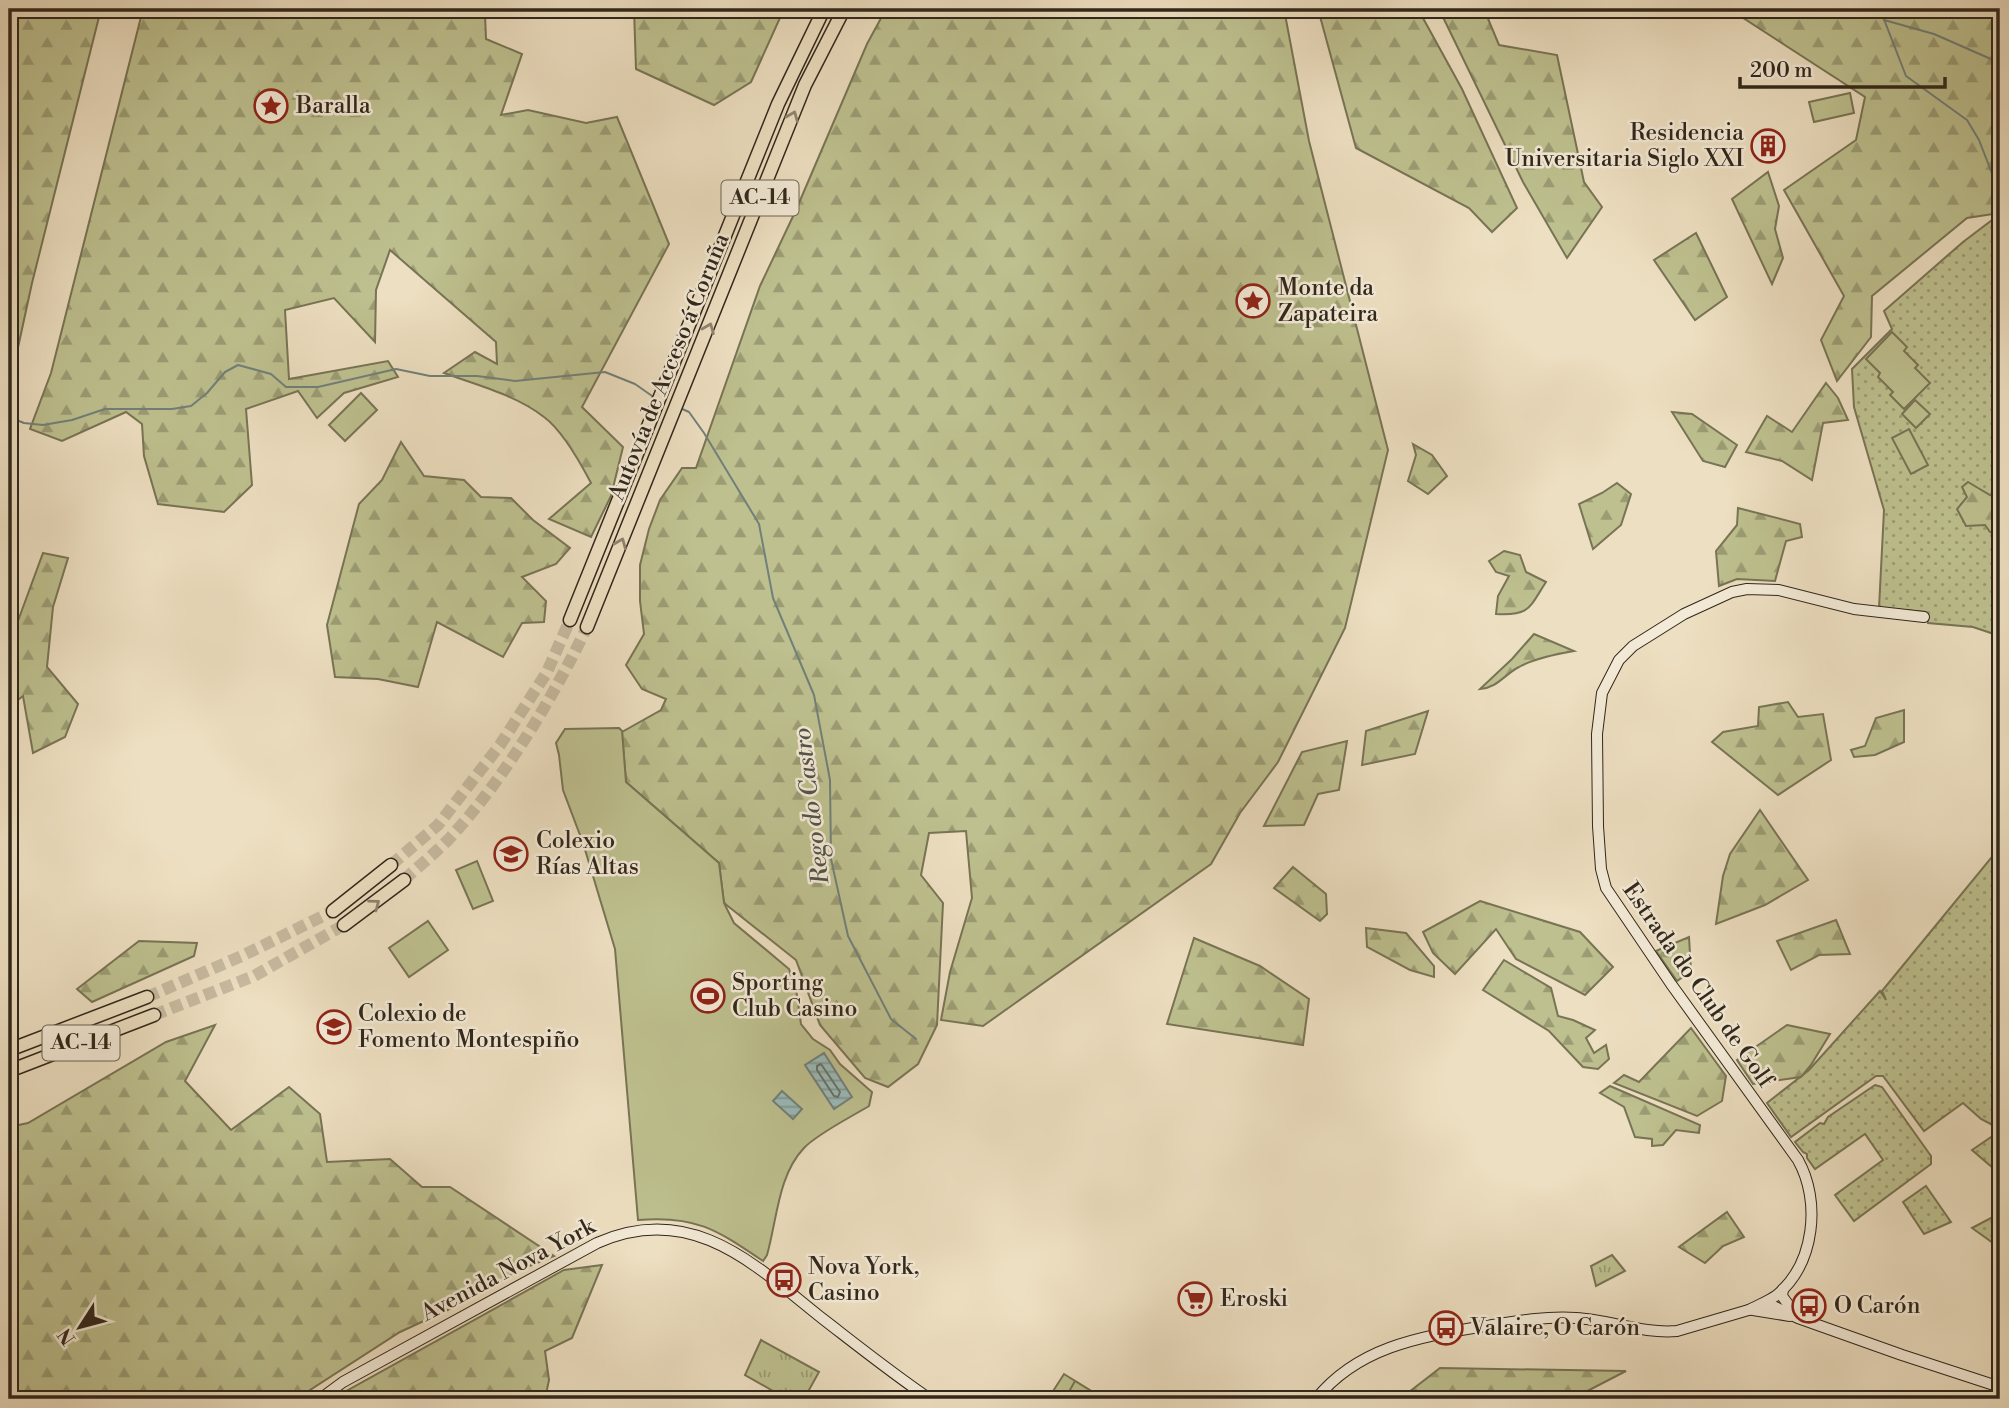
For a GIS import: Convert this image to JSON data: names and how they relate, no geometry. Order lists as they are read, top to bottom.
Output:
{
  "streets": {
    "highway": ["AC-14", "Autovía de Acceso á Coruña"],
    "street": ["Estrada do Club de Golf", "Avenida Nova York"]
  },
  "water": ["Rego do Castro"],
  "places": {
    "place": ["Baralla", "Monte da Zapateira"],
    "building": ["Residencia Universitaria Siglo XXI"],
    "school or university": ["Colexio Rías Altas", "Colexio de Fomento Montespiño"],
    "sports": ["Sporting Club Casino"],
    "bus stop": ["Nova York, Casino", "O Carón", "Valaire, O Carón"],
    "supermarket": ["Eroski"]
  },
  "scale_bar": "200 m",
  "north": "bottom left"
}
